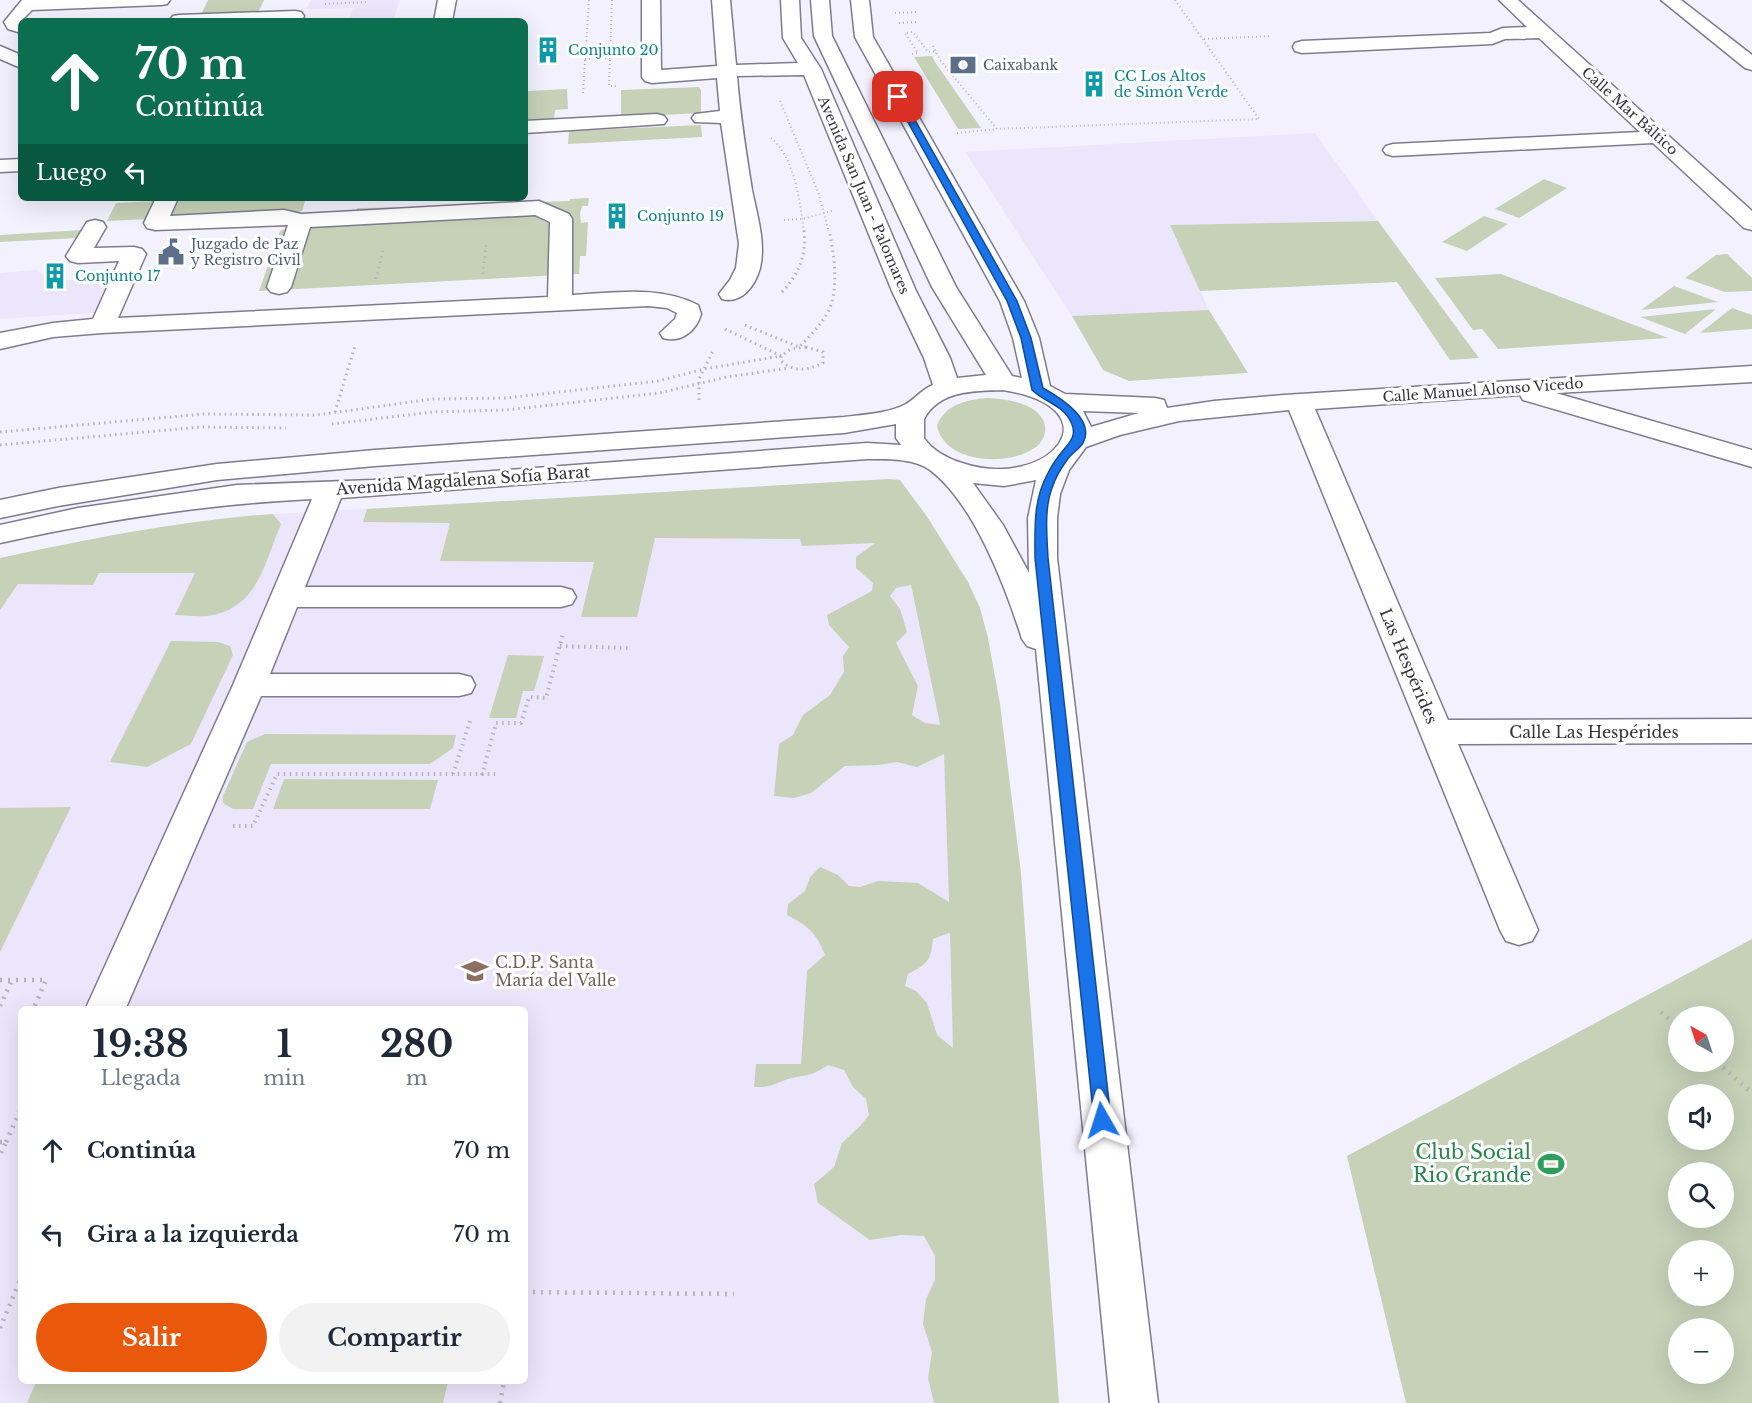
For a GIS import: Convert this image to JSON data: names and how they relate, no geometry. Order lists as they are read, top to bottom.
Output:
{
  "streets": {
    "street": [
      "Calle Mar Báltico",
      "Avenida San Juan - Palomares",
      "Calle Manuel Alonso Vicedo",
      "Avenida Magdalena Sofía Barat",
      "Las Hespérides",
      "Calle Las Hespérides"
    ]
  },
  "crossings": [
    ["Avenida San Juan - Palomares", "Calle Manuel Alonso Vicedo"],
    ["Calle Manuel Alonso Vicedo", "Avenida Magdalena Sofía Barat"],
    ["Calle Manuel Alonso Vicedo", "Las Hespérides"],
    ["Las Hespérides", "Calle Las Hespérides"]
  ],
  "places": {
    "building": [
      "Conjunto 20",
      "CC Los Altos de Simón Verde",
      "Conjunto 19",
      "Conjunto 17"
    ],
    "bank": ["Caixabank"],
    "public building": ["Juzgado de Paz y Registro Civil"],
    "school or university": ["C.D.P. Santa María del Valle"],
    "sports": ["Club Social Rio Grande"]
  },
  "north": "top left",
  "page": {
    "turn": ["70 m", "Continúa"],
    "then": "Luego",
    "map_buttons": ["+", "−"],
    "eta": [
      "19:38",
      "Llegada",
      "1",
      "min",
      "280",
      "m"
    ],
    "list": [
      {
        "name": "Continúa",
        "value": "70 m"
      },
      {
        "name": "Gira a la izquierda",
        "value": "70 m"
      }
    ],
    "buttons": ["Salir", "Compartir"]
  }
}
